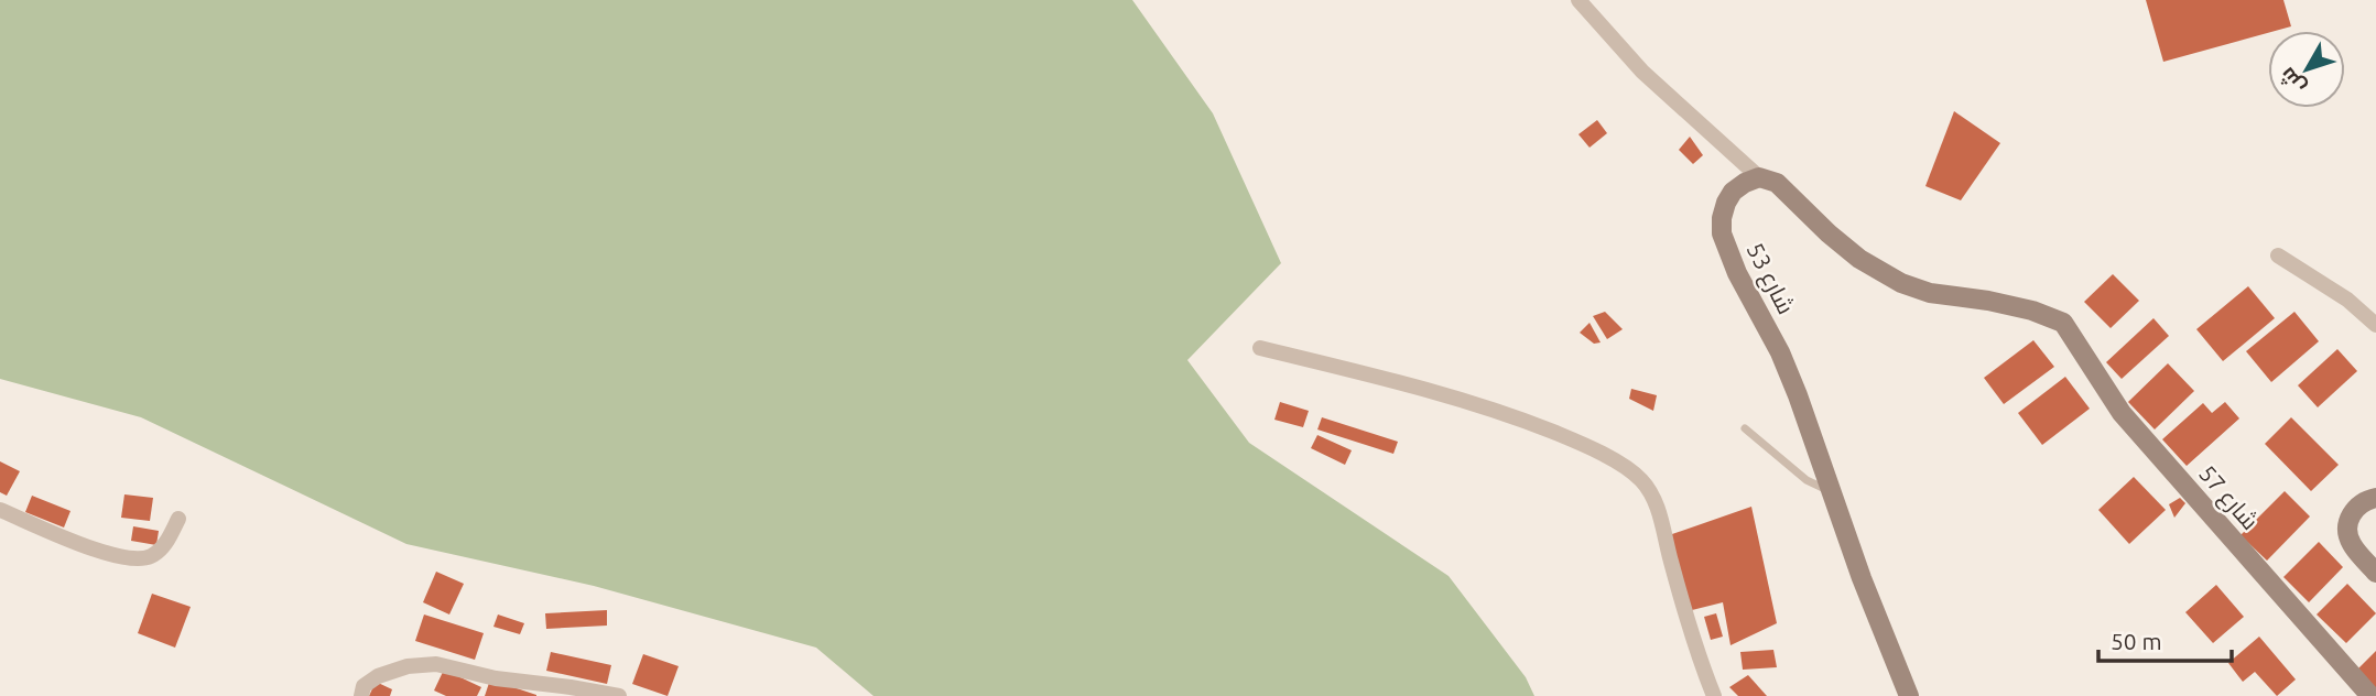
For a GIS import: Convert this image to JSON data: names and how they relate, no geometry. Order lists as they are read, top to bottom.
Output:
{
  "streets": {
    "street": ["شارع 53", "شارع 57"]
  },
  "crossings": [
    ["شارع 53", "شارع 57"]
  ],
  "scale_bar": "50 m",
  "north": "bottom left"
}
